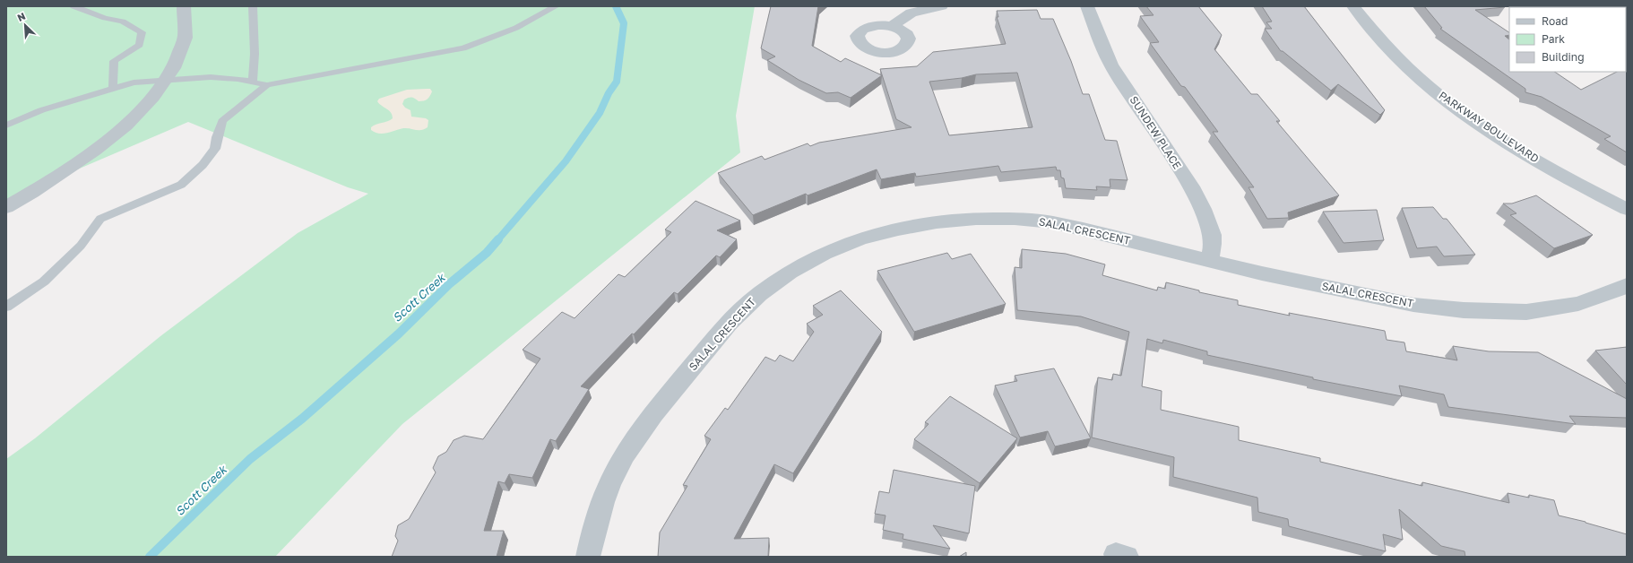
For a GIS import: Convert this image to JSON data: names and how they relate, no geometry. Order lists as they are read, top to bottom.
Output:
{
  "streets": {
    "street": ["PARKWAY BOULEVARD", "SUNDEW PLACE", "SALAL CRESCENT"]
  },
  "crossings": [
    ["SUNDEW PLACE", "SALAL CRESCENT"]
  ],
  "water": ["Scott Creek"],
  "legend": ["Road", "Park", "Building"],
  "north": "top left"
}
